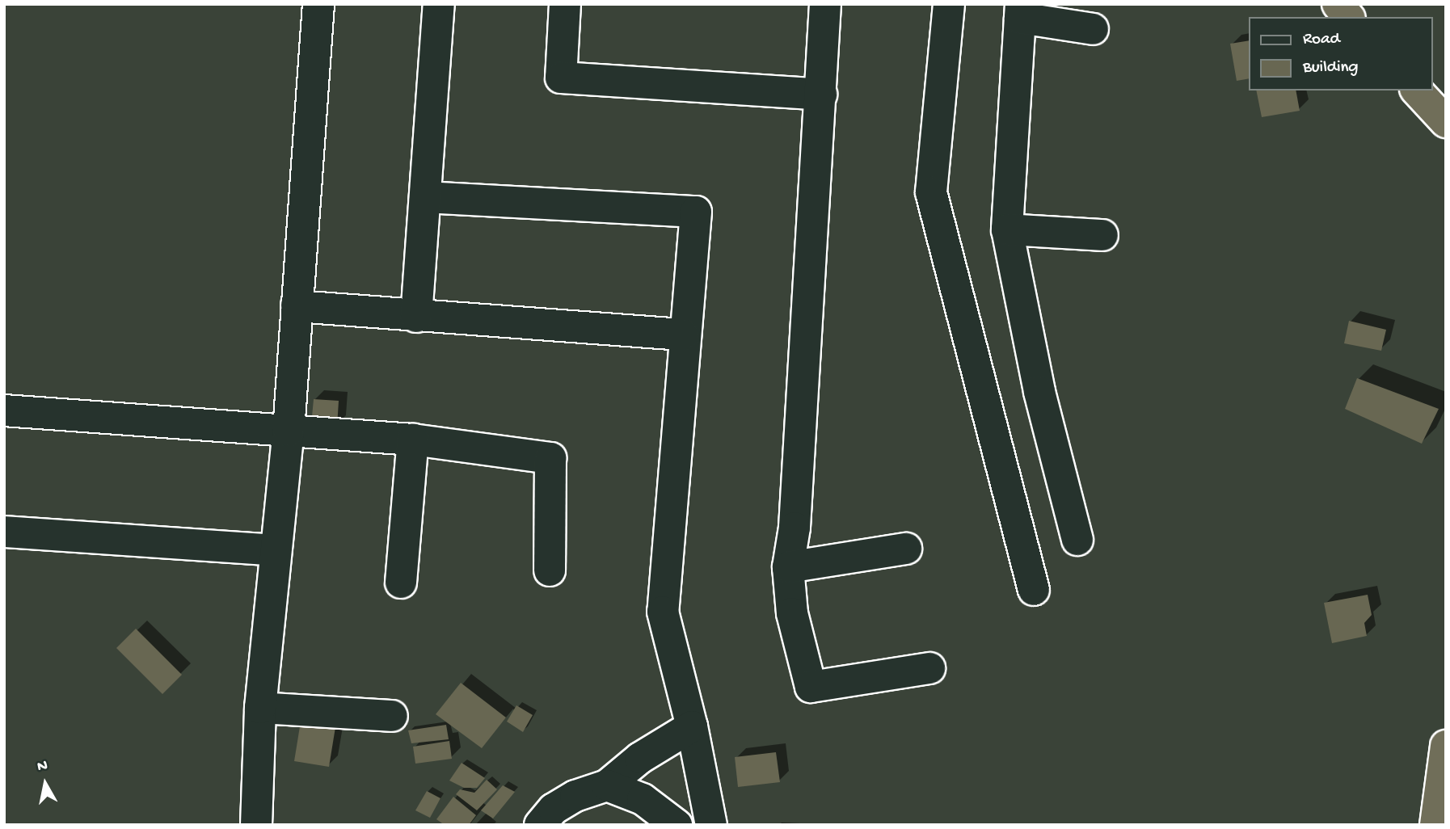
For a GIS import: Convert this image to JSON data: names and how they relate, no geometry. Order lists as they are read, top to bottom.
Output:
{
  "legend": ["Road", "Building"],
  "north": "top"
}
